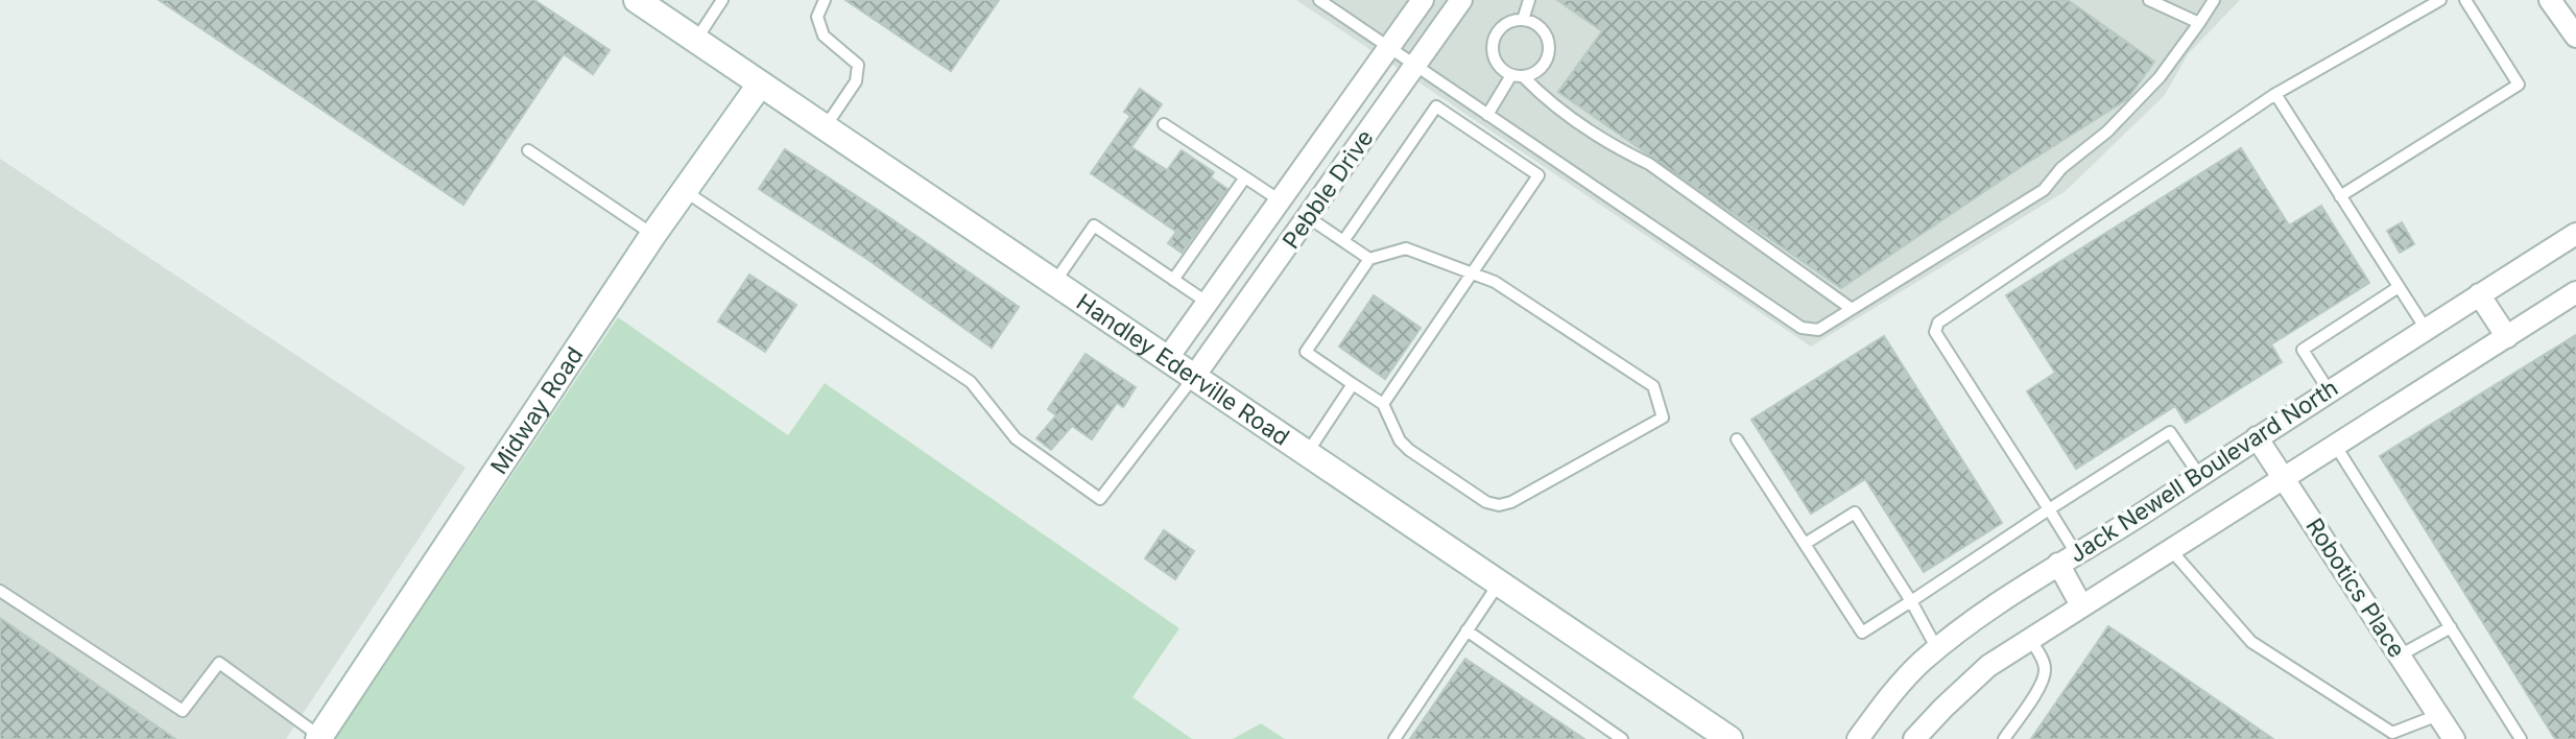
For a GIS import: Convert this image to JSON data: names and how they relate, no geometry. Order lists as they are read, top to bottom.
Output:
{
  "streets": {
    "main road": ["Handley Ederville Road", "Midway Road"],
    "street": ["Pebble Drive", "Jack Newell Boulevard North", "Robotics Place"]
  },
  "crossings": [
    ["Pebble Drive", "Handley Ederville Road"],
    ["Handley Ederville Road", "Midway Road"],
    ["Jack Newell Boulevard North", "Robotics Place"]
  ]
}
